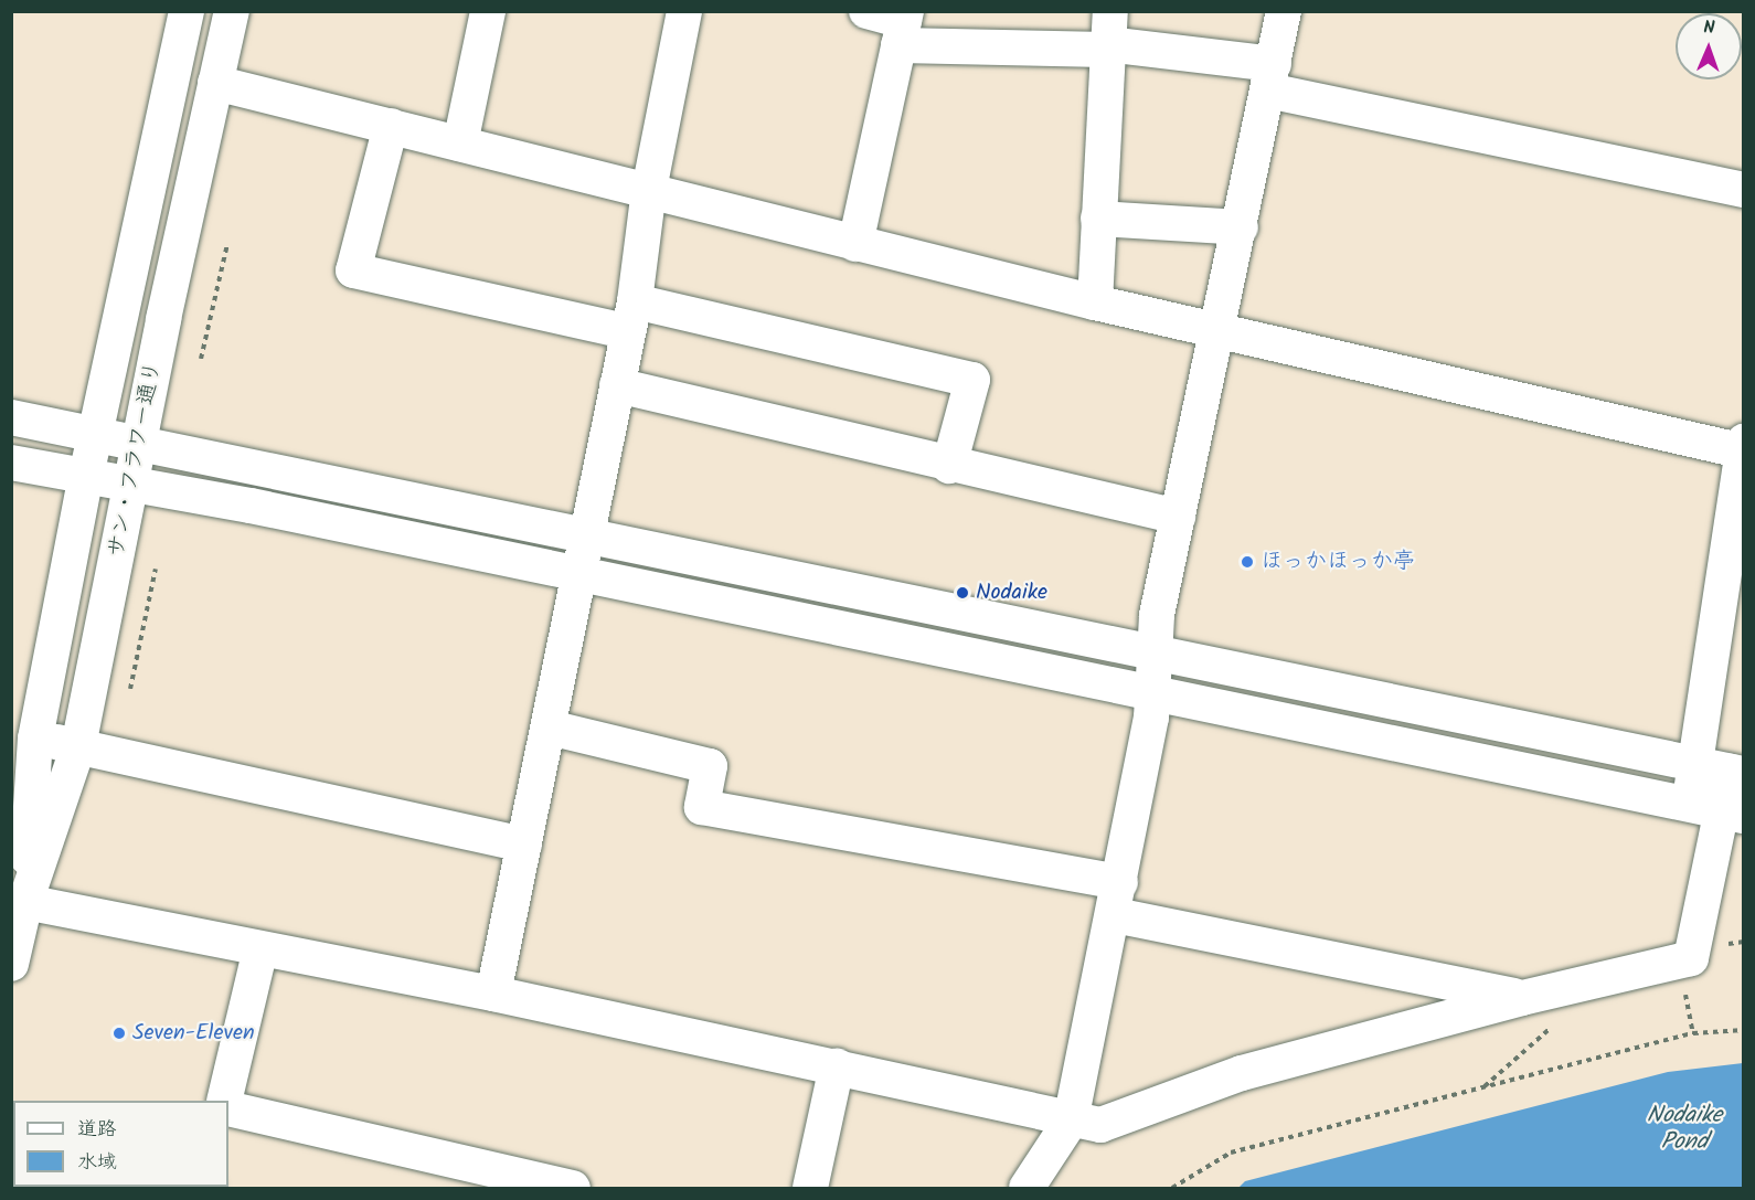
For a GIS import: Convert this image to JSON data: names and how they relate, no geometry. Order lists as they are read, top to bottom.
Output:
{
  "streets": {
    "street": ["サン・フラワー通り"]
  },
  "water": ["Nodaike Pond"],
  "places": ["ほっかほっか亭", "Nodaike", "Seven-Eleven"],
  "legend": ["道路", "水域"],
  "north": "top"
}
